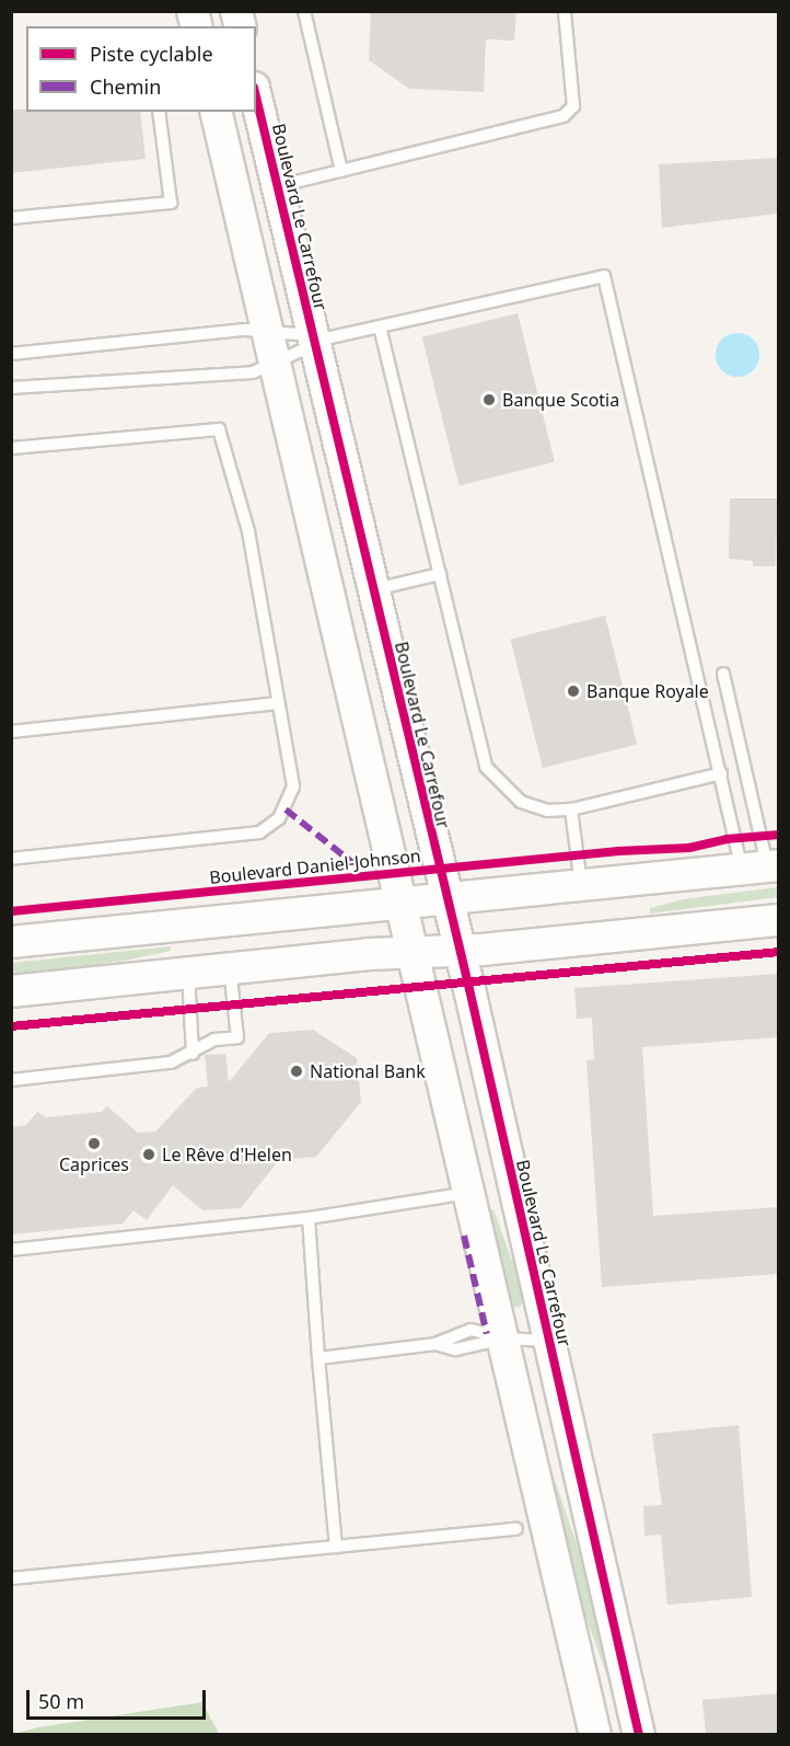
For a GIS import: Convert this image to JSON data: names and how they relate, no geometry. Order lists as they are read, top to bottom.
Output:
{
  "streets": {
    "street": ["Boulevard Le Carrefour"],
    "cycle path": ["Boulevard Daniel-Johnson"]
  },
  "places": [
    "Banque Scotia",
    "Banque Royale",
    "National Bank",
    "Caprices",
    "Le Rêve d'Helen"
  ],
  "legend": ["Piste cyclable", "Chemin"],
  "scale_bar": "50 m"
}
